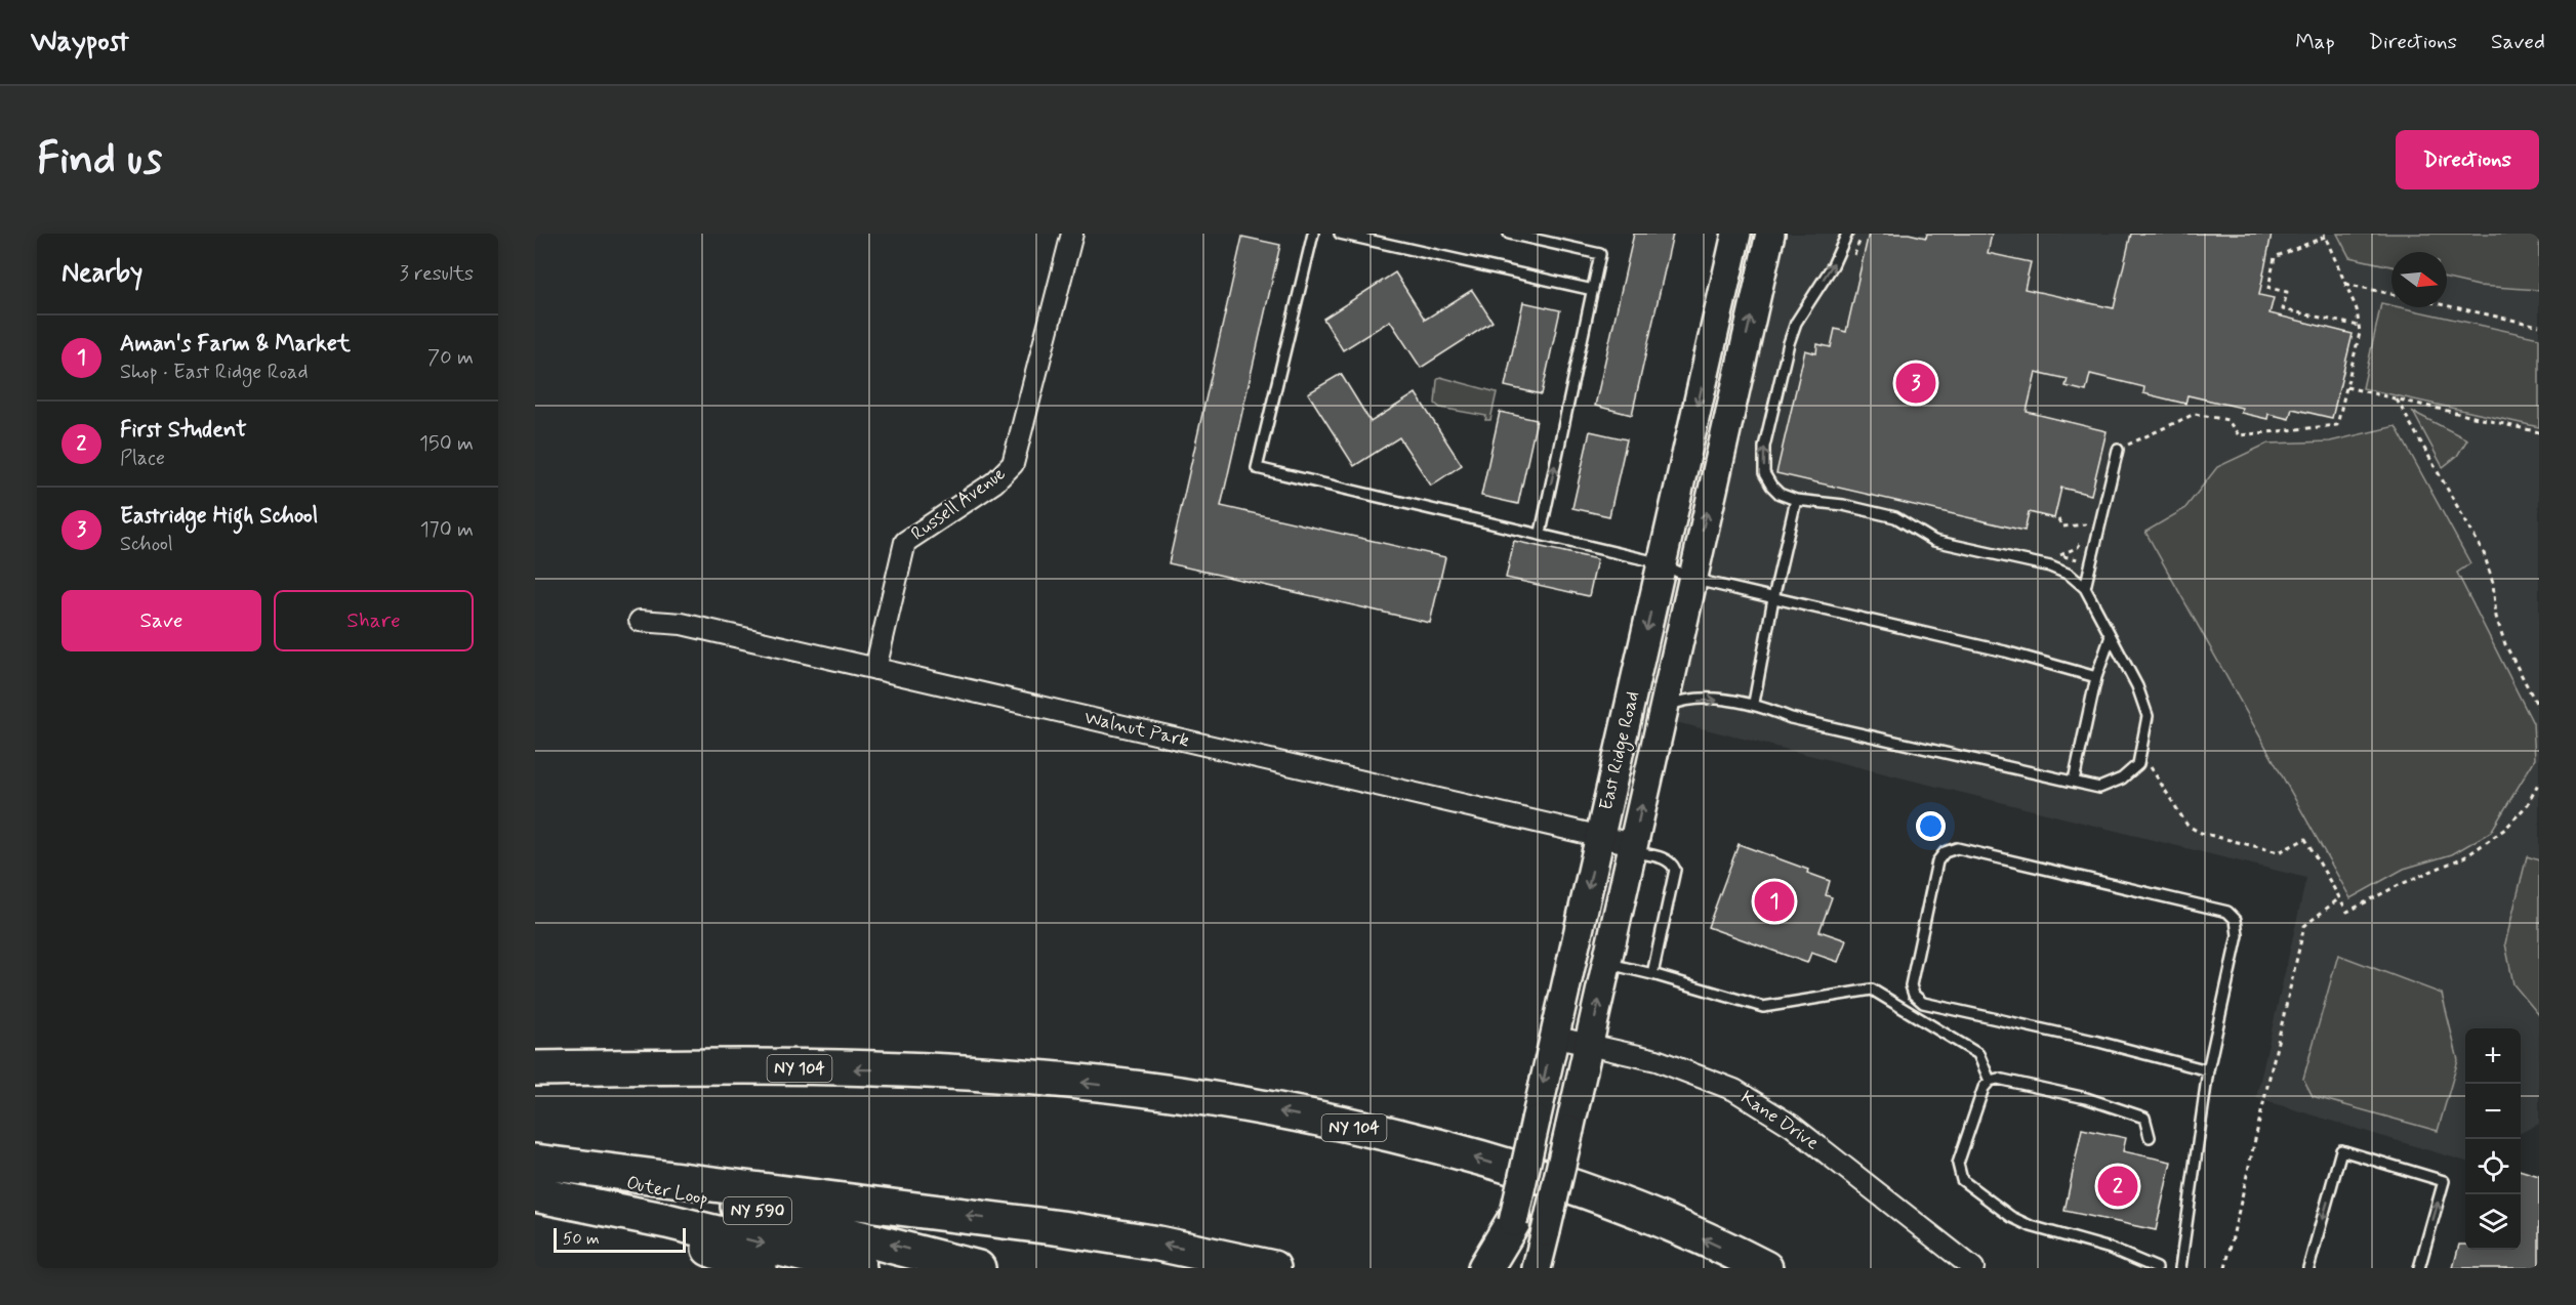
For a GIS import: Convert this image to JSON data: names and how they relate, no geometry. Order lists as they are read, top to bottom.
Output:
{
  "streets": {
    "highway": ["NY 104", "Outer Loop", "NY 590"],
    "main road": ["East Ridge Road"],
    "street": ["Russell Avenue", "Walnut Park", "Kane Drive"]
  },
  "crossings": [
    ["Russell Avenue", "Walnut Park"],
    ["Walnut Park", "East Ridge Road"],
    ["East Ridge Road", "Kane Drive"]
  ],
  "scale_bar": "50 m",
  "north": "right",
  "page": {
    "header": "Waypost",
    "nav": ["Map", "Directions", "Saved"],
    "buttons": [
      "Directions",
      ["Save", "Share"]
    ],
    "title": "Find us",
    "heading": ["Nearby", "3 results"],
    "list": [
      {
        "mark": "1",
        "name": "Aman's Farm & Market",
        "note": "Shop · East Ridge Road",
        "value": "70 m"
      },
      {
        "mark": "2",
        "name": "First Student",
        "note": "Place",
        "value": "150 m"
      },
      {
        "mark": "3",
        "name": "Eastridge High School",
        "note": "School",
        "value": "170 m"
      }
    ],
    "pins": ["3", "1", "2"],
    "map_buttons": ["+", "−"],
    "scale": "50 m"
  }
}
